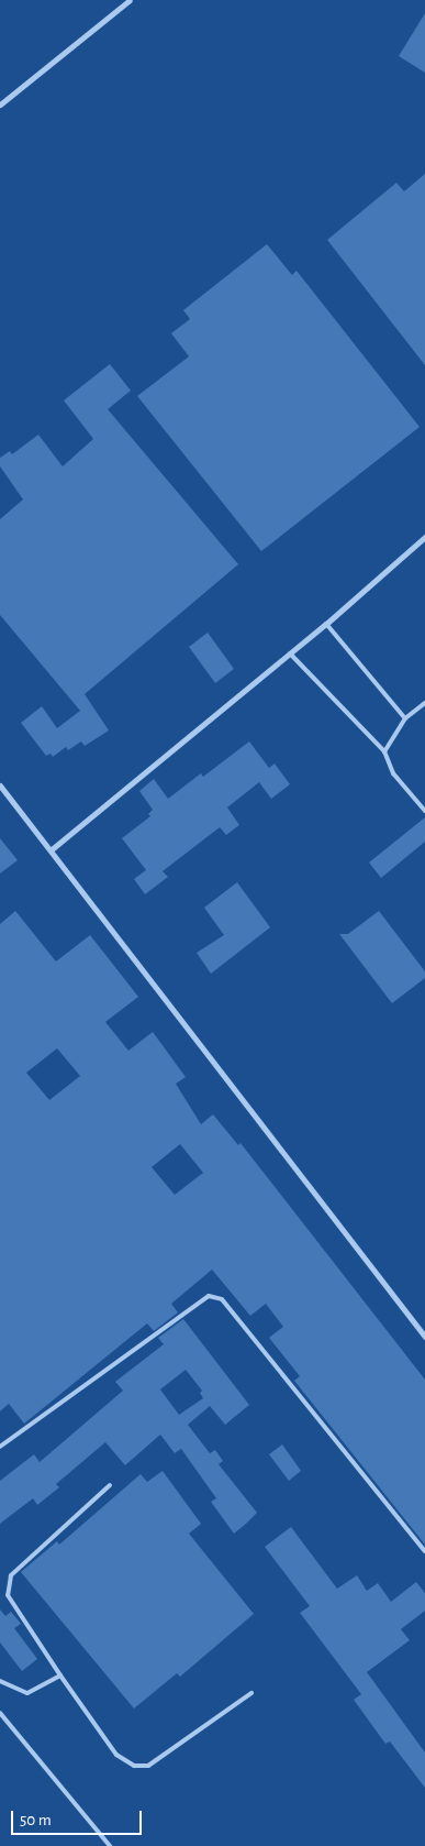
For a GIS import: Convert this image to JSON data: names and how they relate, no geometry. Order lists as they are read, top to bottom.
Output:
{
  "scale_bar": "50 m"
}
